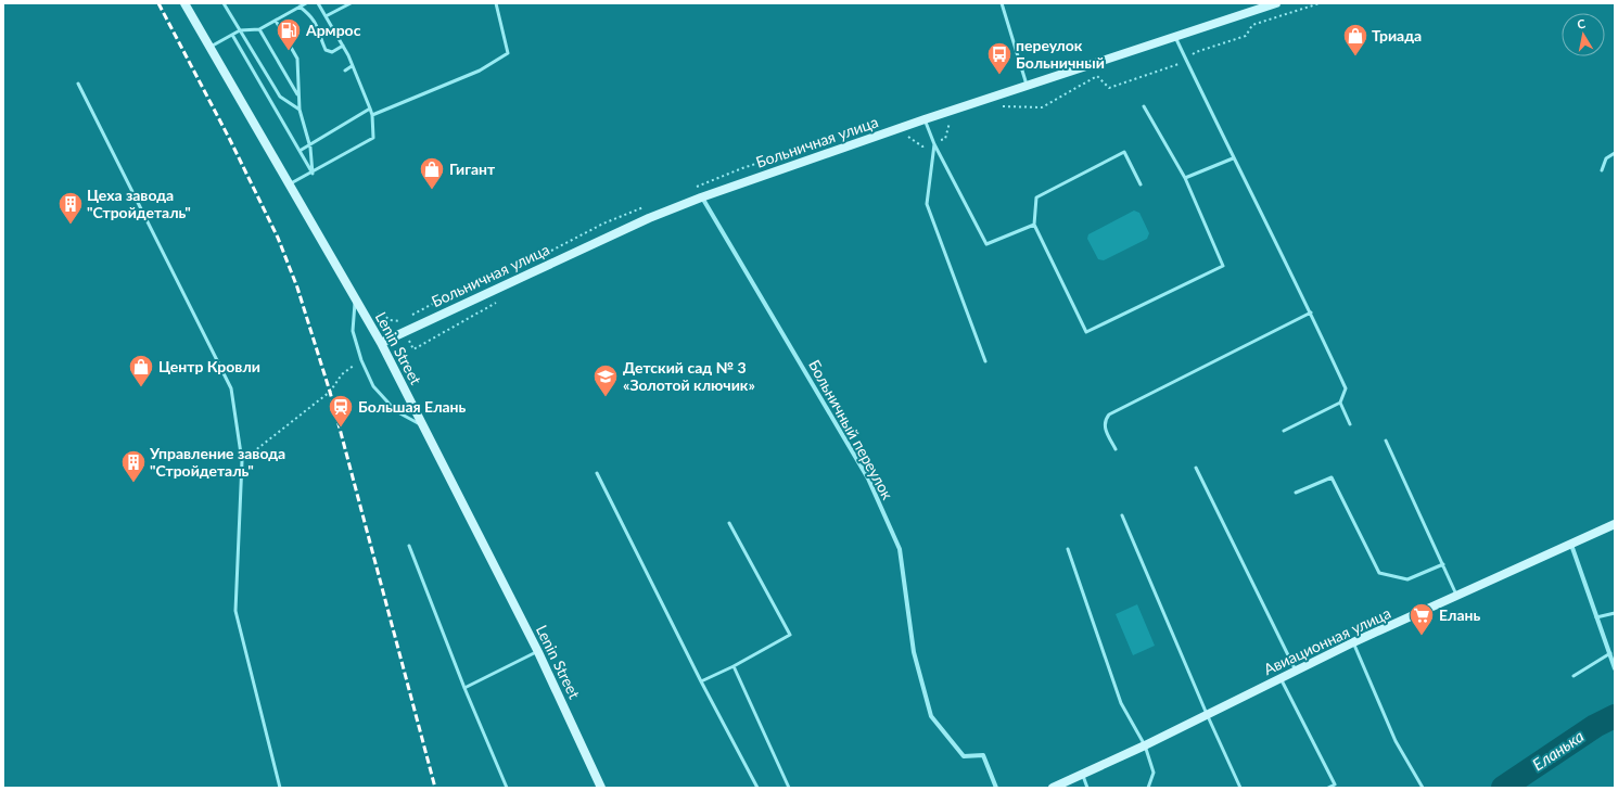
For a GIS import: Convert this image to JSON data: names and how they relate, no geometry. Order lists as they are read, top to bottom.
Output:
{
  "streets": {
    "street": [
      "Больничная улица",
      "Lenin Street",
      "Больничный переулок",
      "Авиационная улица"
    ]
  },
  "crossings": [
    ["Больничная улица", "Lenin Street"],
    ["Больничная улица", "Больничный переулок"]
  ],
  "water": ["Еланька"],
  "places": {
    "fuel station": ["Армрос"],
    "shop": ["Триада", "Гигант", "Центр Кровли"],
    "bus stop": ["переулок Больничный"],
    "building": ["Цеха завода \"Стройдеталь\"", "Управление завода \"Стройдеталь\""],
    "school or university": ["Детский сад № 3 «Золотой ключик»"],
    "station": ["Большая Елань"],
    "supermarket": ["Елань"]
  },
  "north": "top"
}
